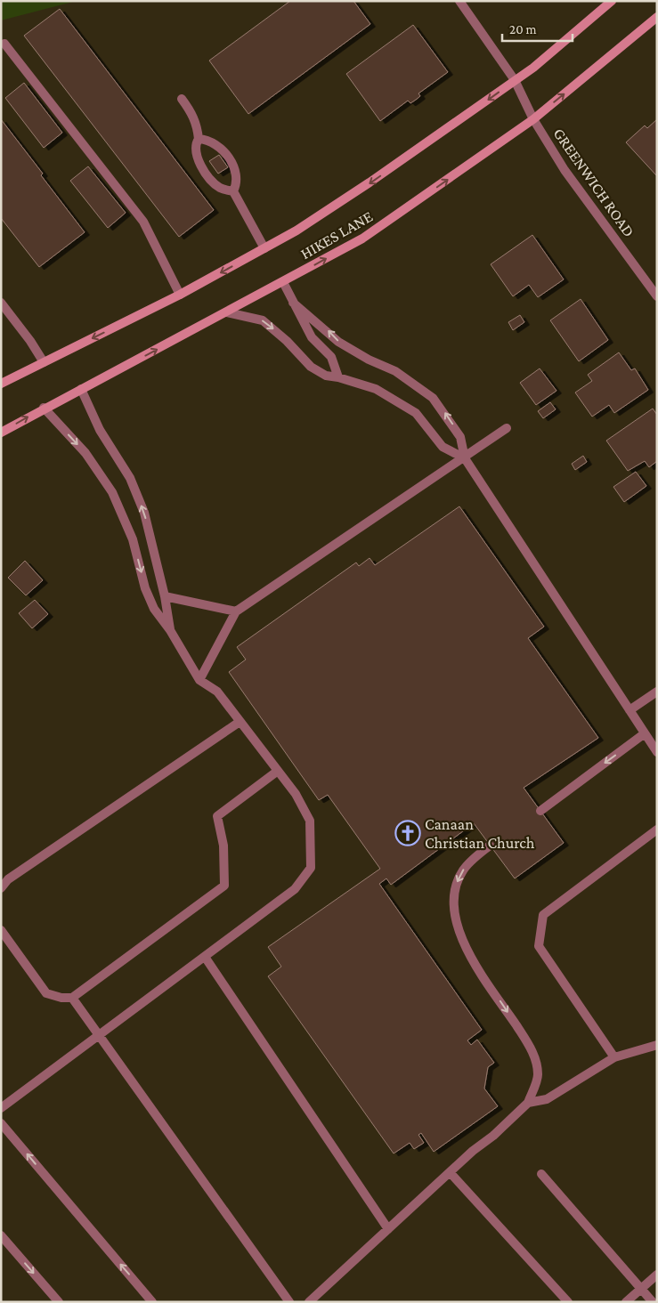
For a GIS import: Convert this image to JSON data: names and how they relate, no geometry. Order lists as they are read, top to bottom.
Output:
{
  "streets": {
    "main road": ["HIKES LANE"],
    "street": ["GREENWICH ROAD"]
  },
  "crossings": [
    ["GREENWICH ROAD", "HIKES LANE"]
  ],
  "places": {
    "church": ["Canaan Christian Church"]
  },
  "scale_bar": "20 m"
}
